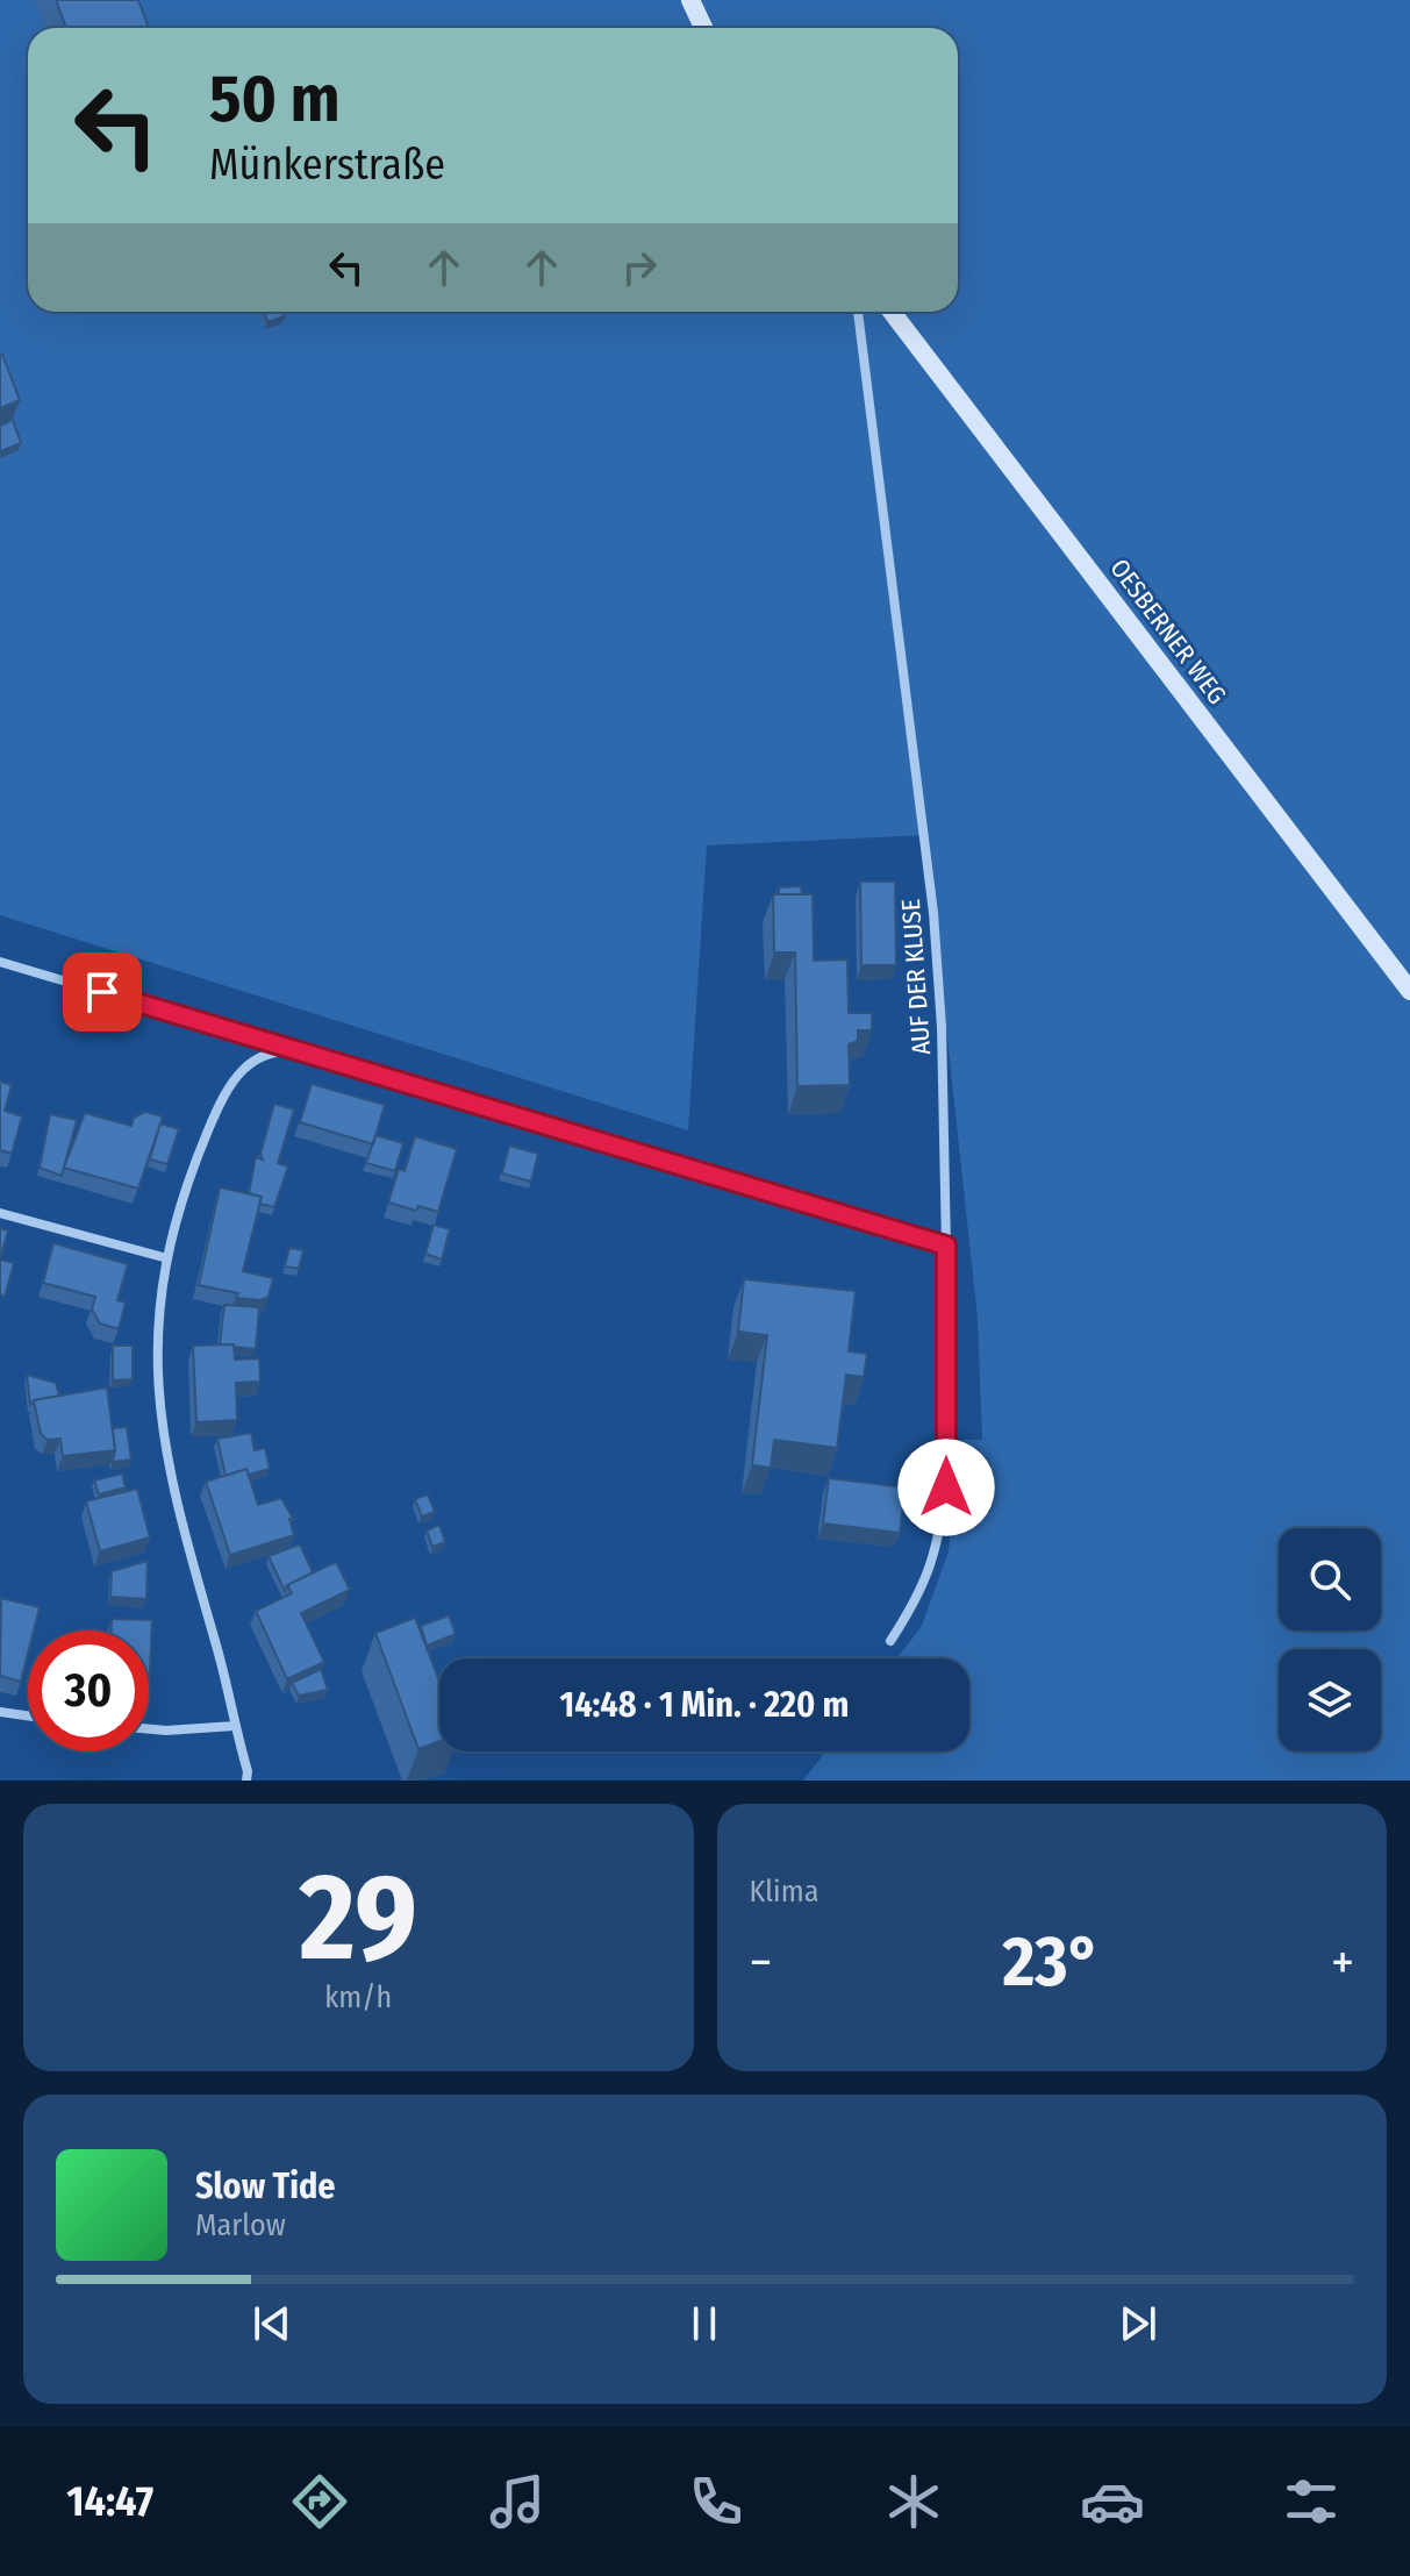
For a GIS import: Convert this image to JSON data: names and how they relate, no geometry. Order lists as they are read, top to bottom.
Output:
{
  "streets": {
    "street": ["OESBERNER WEG", "AUF DER KLUSE"]
  },
  "page": {
    "turn": ["50 m", "Münkerstraße"],
    "limit": "30",
    "trip": "14:48 · 1 Min. · 220 m",
    "tile": [
      ["29", "km/h"],
      "Klima"
    ],
    "heat": ["−", "23°", "+"],
    "song": ["Slow Tide", "Marlow"],
    "tabs": "14:47"
  }
}
